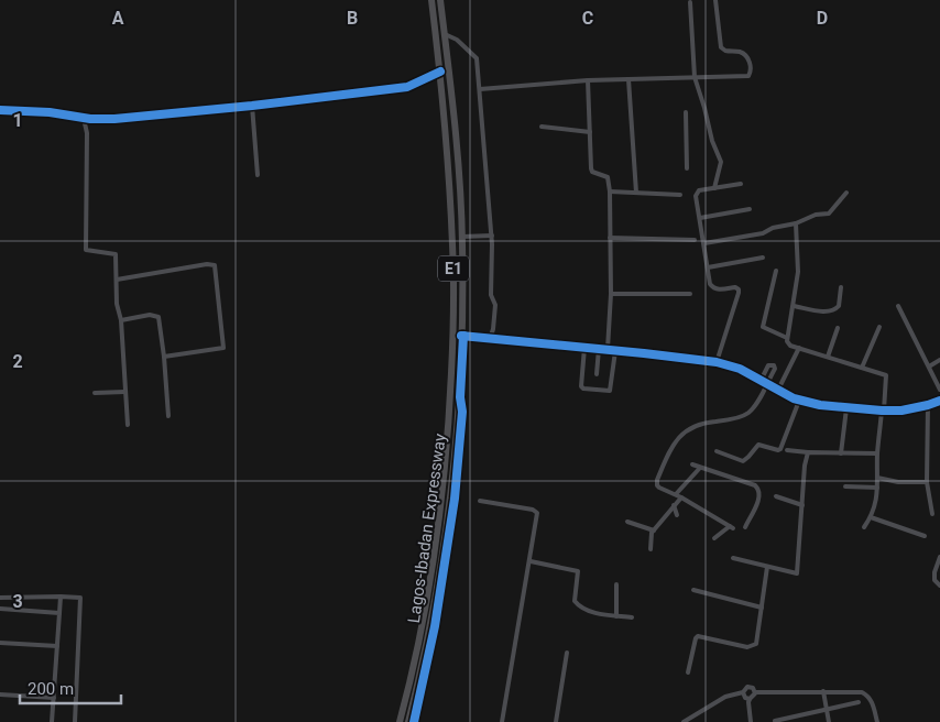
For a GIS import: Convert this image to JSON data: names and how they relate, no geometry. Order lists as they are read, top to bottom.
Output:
{
  "streets": {
    "highway": ["E1", "Lagos-Ibadan Expressway"]
  },
  "scale_bar": "200 m",
  "grid": {
    "columns": [
      "A",
      "B",
      "C",
      "D"
    ],
    "rows": ["1", "2", "3"]
  }
}
